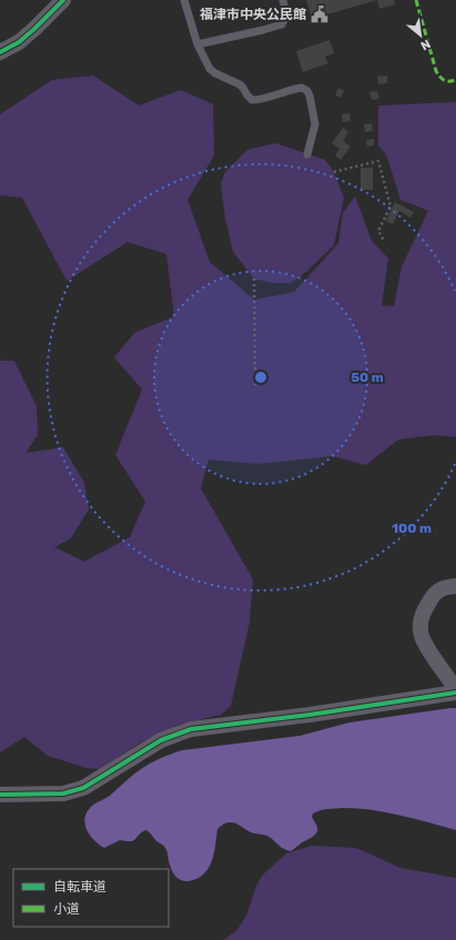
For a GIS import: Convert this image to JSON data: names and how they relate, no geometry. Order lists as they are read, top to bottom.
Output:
{
  "places": {
    "public building": ["福津市中央公民館"]
  },
  "legend": ["自転車道", "小道"],
  "north": "bottom right",
  "rings": ["50 m", "100 m"]
}
